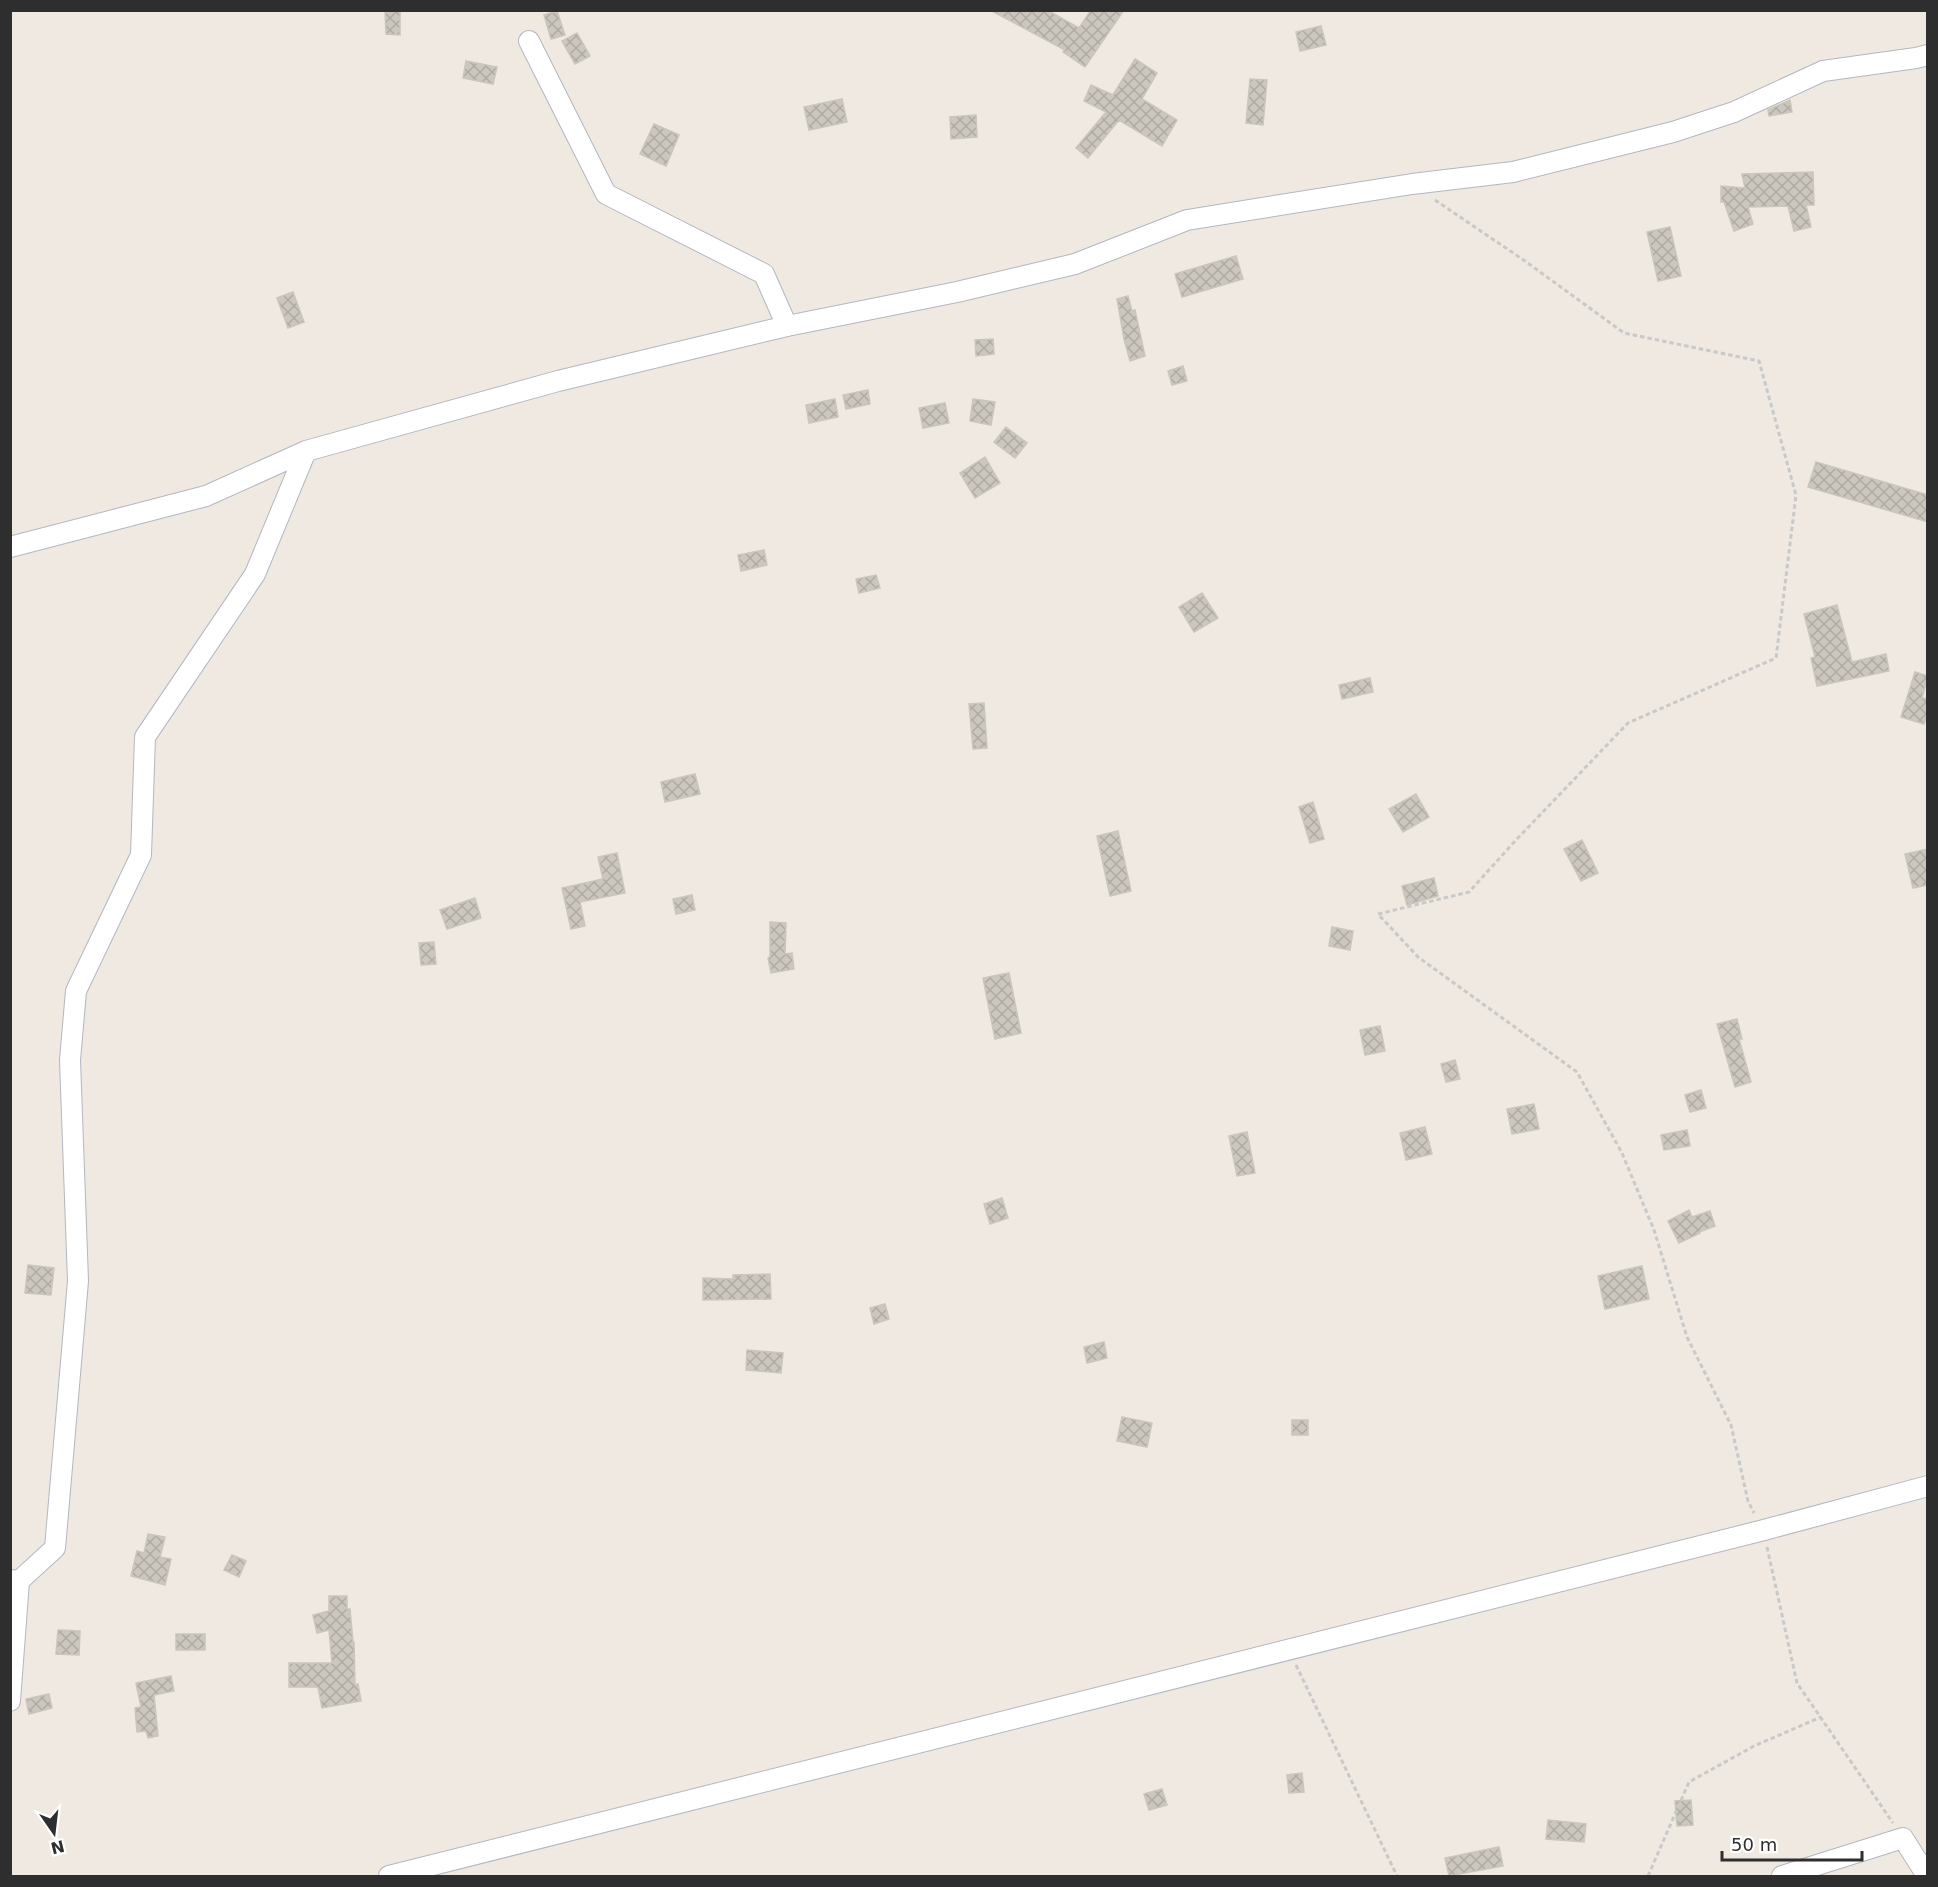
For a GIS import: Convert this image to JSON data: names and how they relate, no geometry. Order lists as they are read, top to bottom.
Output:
{
  "scale_bar": "50 m",
  "north": "bottom"
}
